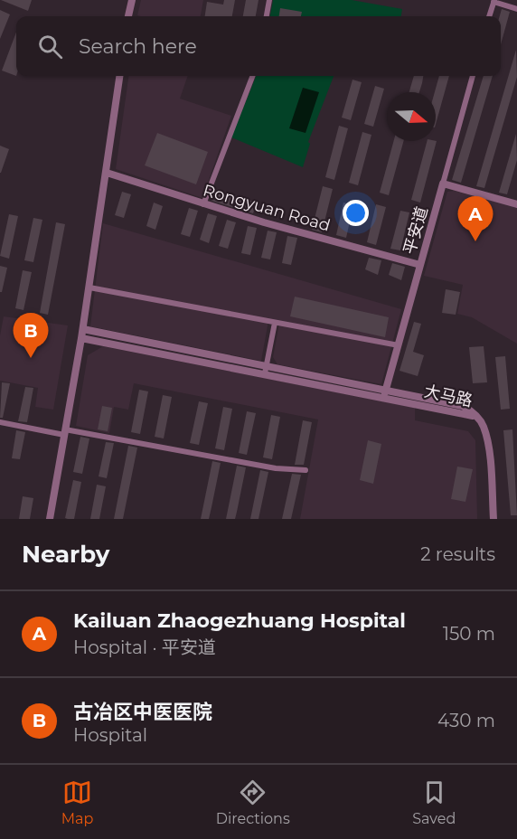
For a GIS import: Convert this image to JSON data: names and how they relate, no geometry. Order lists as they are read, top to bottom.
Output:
{
  "streets": {
    "street": ["Rongyuan Road", "平安道", "大马路"]
  },
  "crossings": [
    ["Rongyuan Road", "平安道"],
    ["平安道", "大马路"]
  ],
  "north": "right",
  "page": {
    "search": "Search here",
    "pins": ["A", "B"],
    "heading": ["Nearby", "2 results"],
    "list": [
      {
        "mark": "A",
        "name": "Kailuan Zhaogezhuang Hospital",
        "note": "Hospital · 平安道",
        "value": "150 m"
      },
      {
        "mark": "B",
        "name": "古冶区中医医院",
        "note": "Hospital",
        "value": "430 m"
      }
    ],
    "nav": ["Map", "Directions", "Saved"]
  }
}
